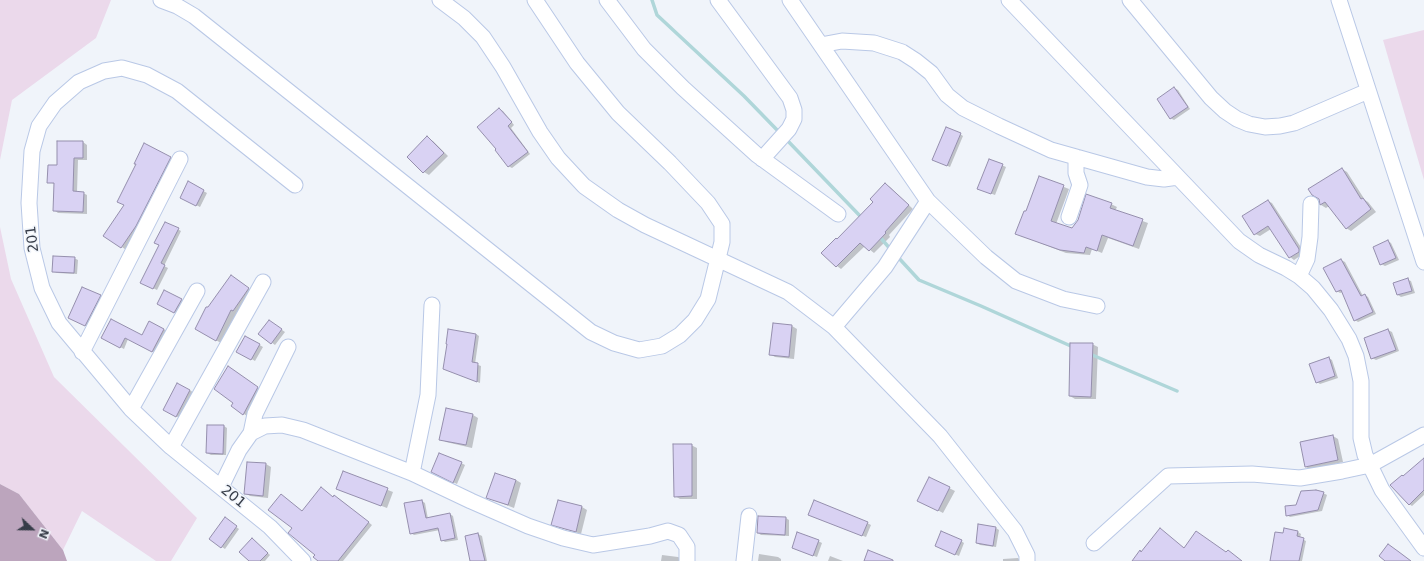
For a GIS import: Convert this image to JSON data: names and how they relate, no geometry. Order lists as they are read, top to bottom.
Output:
{
  "streets": {
    "street": ["201"]
  },
  "north": "right"
}
